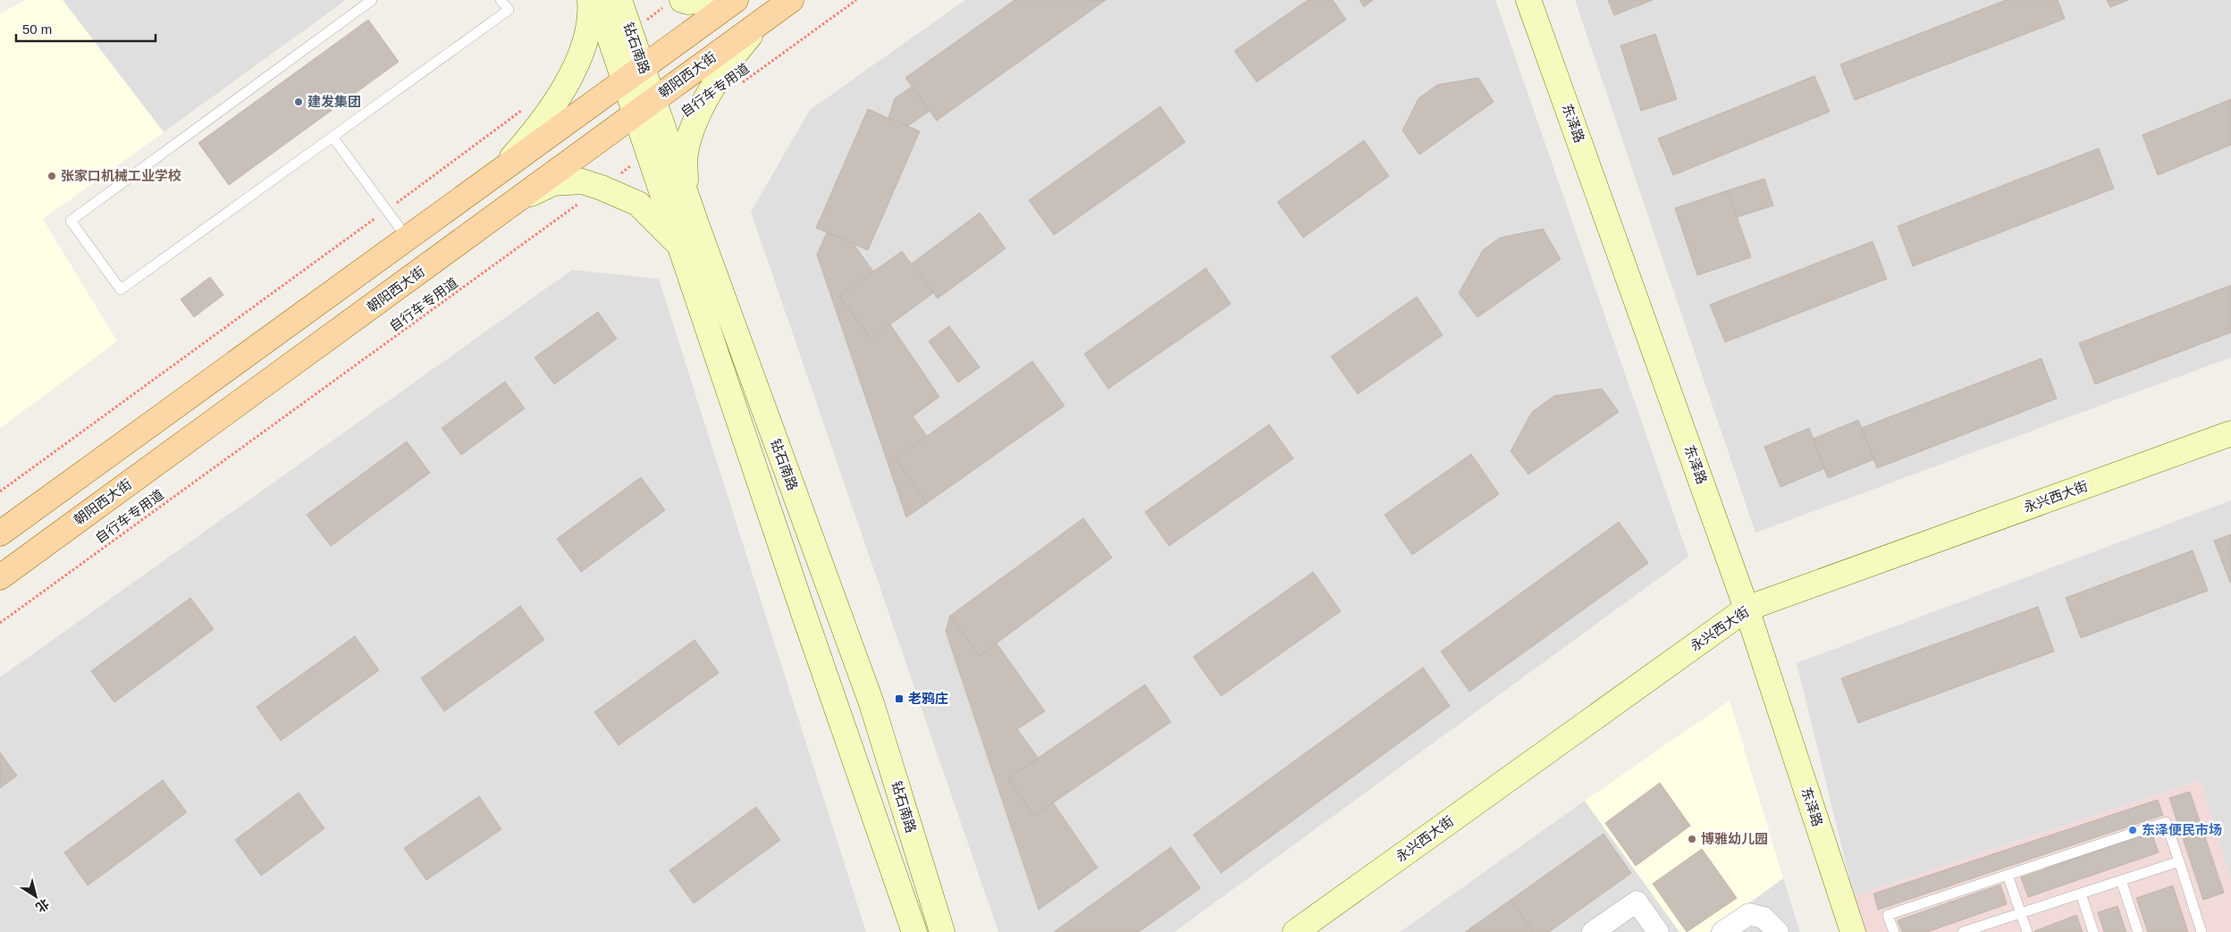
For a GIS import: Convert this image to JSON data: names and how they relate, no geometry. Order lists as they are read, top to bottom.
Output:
{
  "streets": {
    "main road": [
      "钻石南路",
      "朝阳西大街",
      "东泽路",
      "永兴西大街"
    ],
    "path": ["自行车专用道"]
  },
  "crossings": [
    ["钻石南路", "朝阳西大街"],
    ["钻石南路", "自行车专用道"],
    ["东泽路", "永兴西大街"]
  ],
  "places": {
    "other": [
      "建发集团",
      "张家口机械工业学校",
      "东泽便民市场",
      "博雅幼儿园"
    ],
    "transit": ["老鸦庄"]
  },
  "scale_bar": "50 m",
  "north": "bottom right"
}
